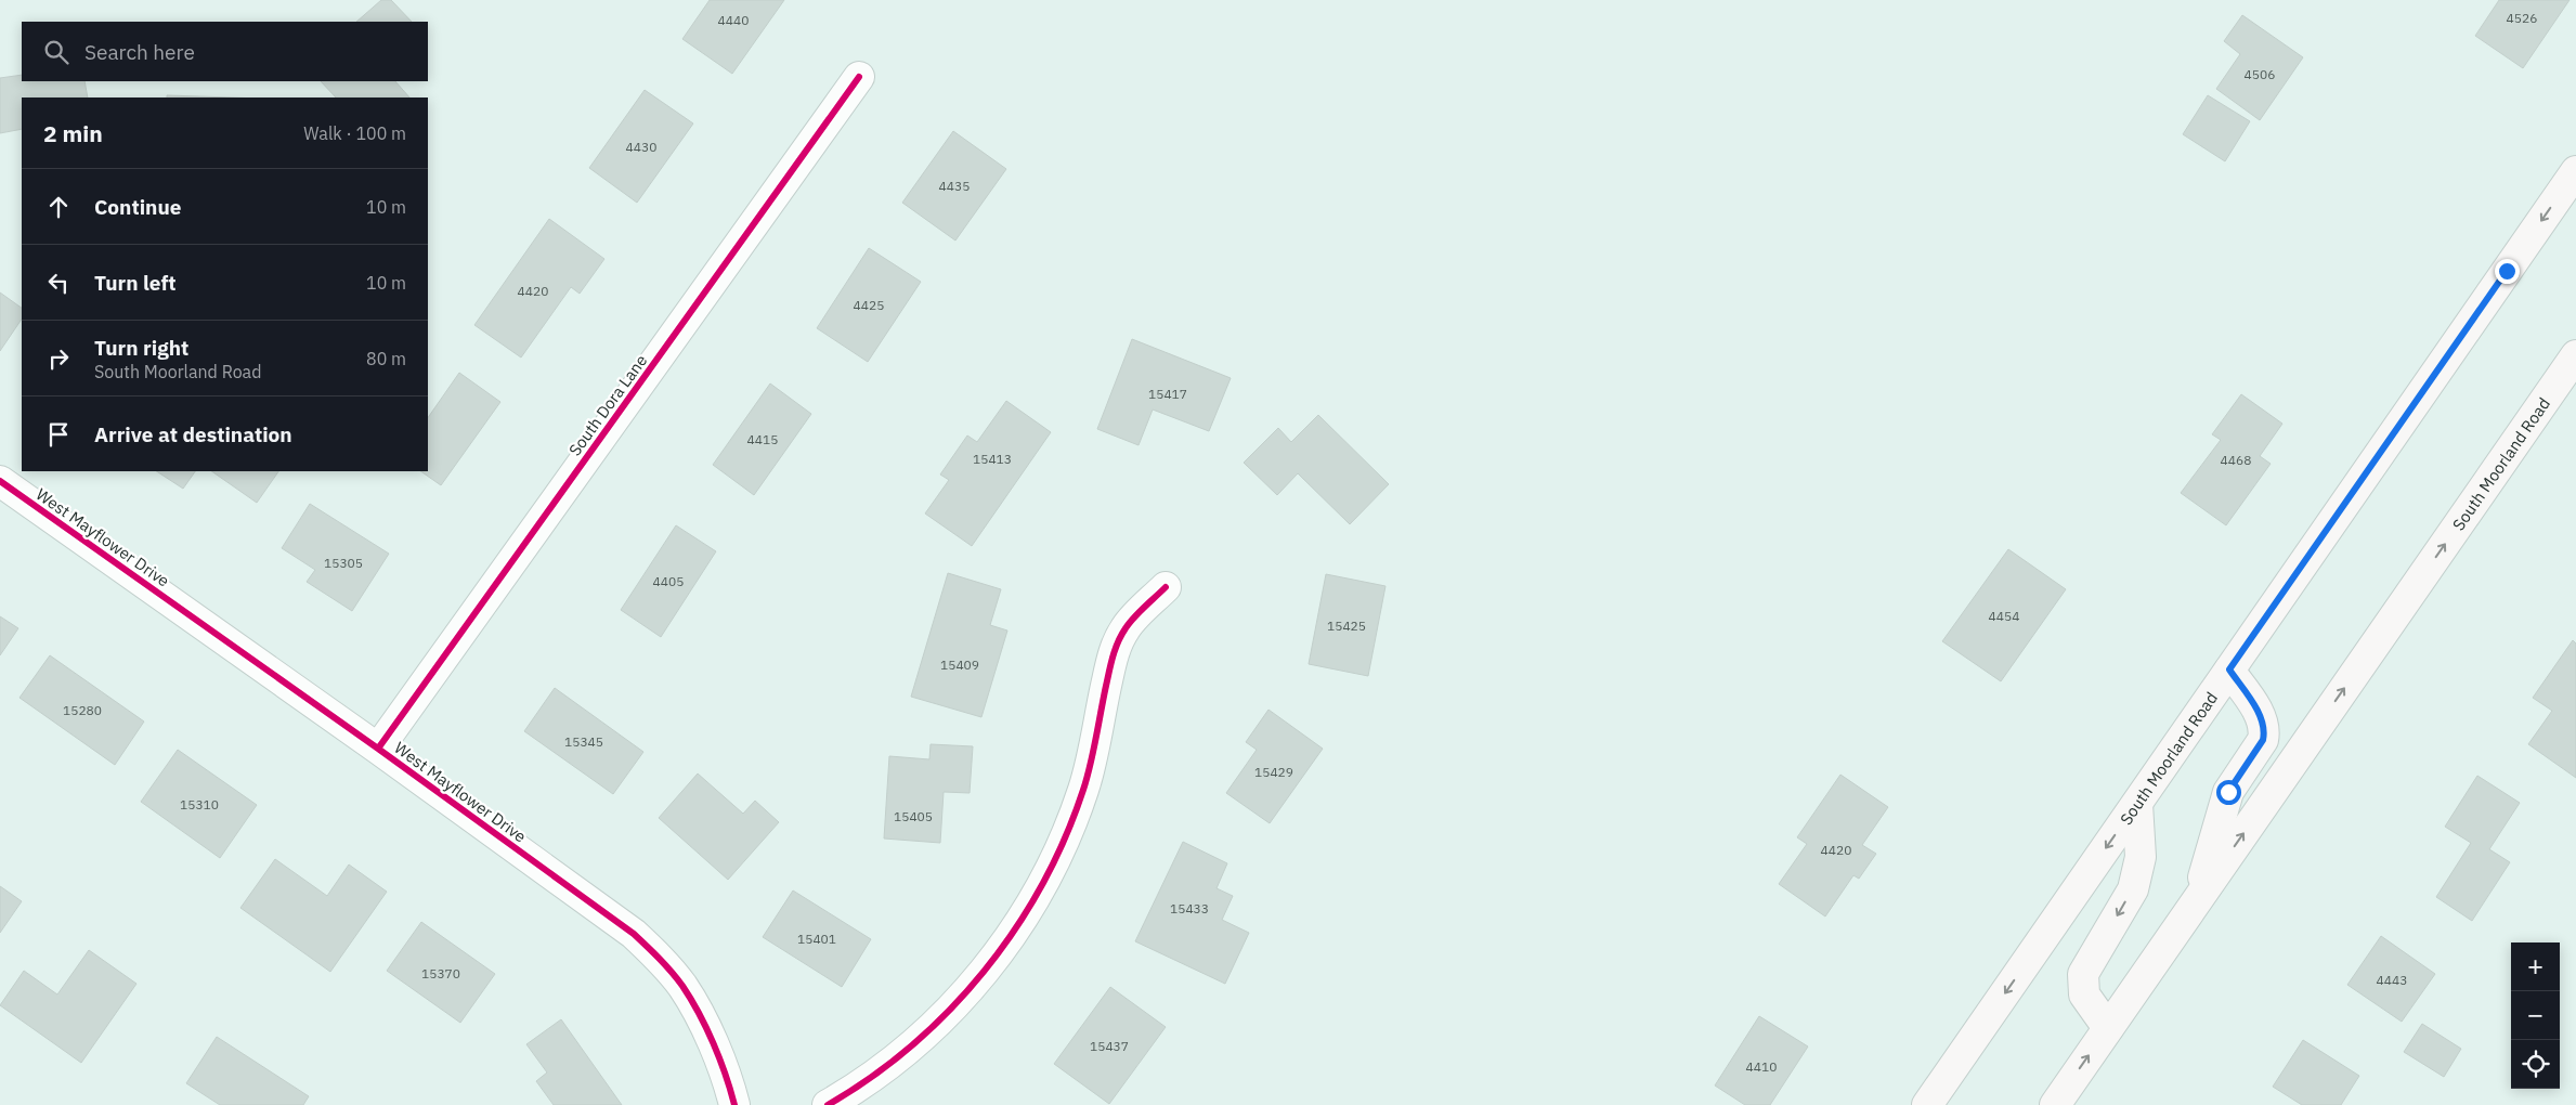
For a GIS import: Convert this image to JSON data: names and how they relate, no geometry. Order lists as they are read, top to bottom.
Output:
{
  "streets": {
    "main road": ["South Moorland Road"],
    "street": ["South Dora Lane", "West Mayflower Drive"]
  },
  "crossings": [
    ["South Dora Lane", "West Mayflower Drive"]
  ],
  "house_numbers": [
    "4526",
    "4440",
    "4506",
    "4430",
    "4435",
    "4420",
    "4425",
    "15417",
    "4415",
    "15413",
    "4468",
    "15305",
    "4405",
    "4454",
    "15425",
    "15409",
    "15280",
    "15345",
    "15429",
    "15310",
    "15405",
    "4420",
    "15433",
    "15401",
    "15370",
    "4443",
    "15437",
    "4410"
  ],
  "page": {
    "search": "Search here",
    "heading": ["2 min", "Walk · 100 m"],
    "list": [
      ["Continue", "10 m"],
      ["Turn left", "10 m"],
      ["Turn right", "South Moorland Road", "80 m"],
      "Arrive at destination"
    ],
    "map_buttons": ["+", "−"]
  }
}
